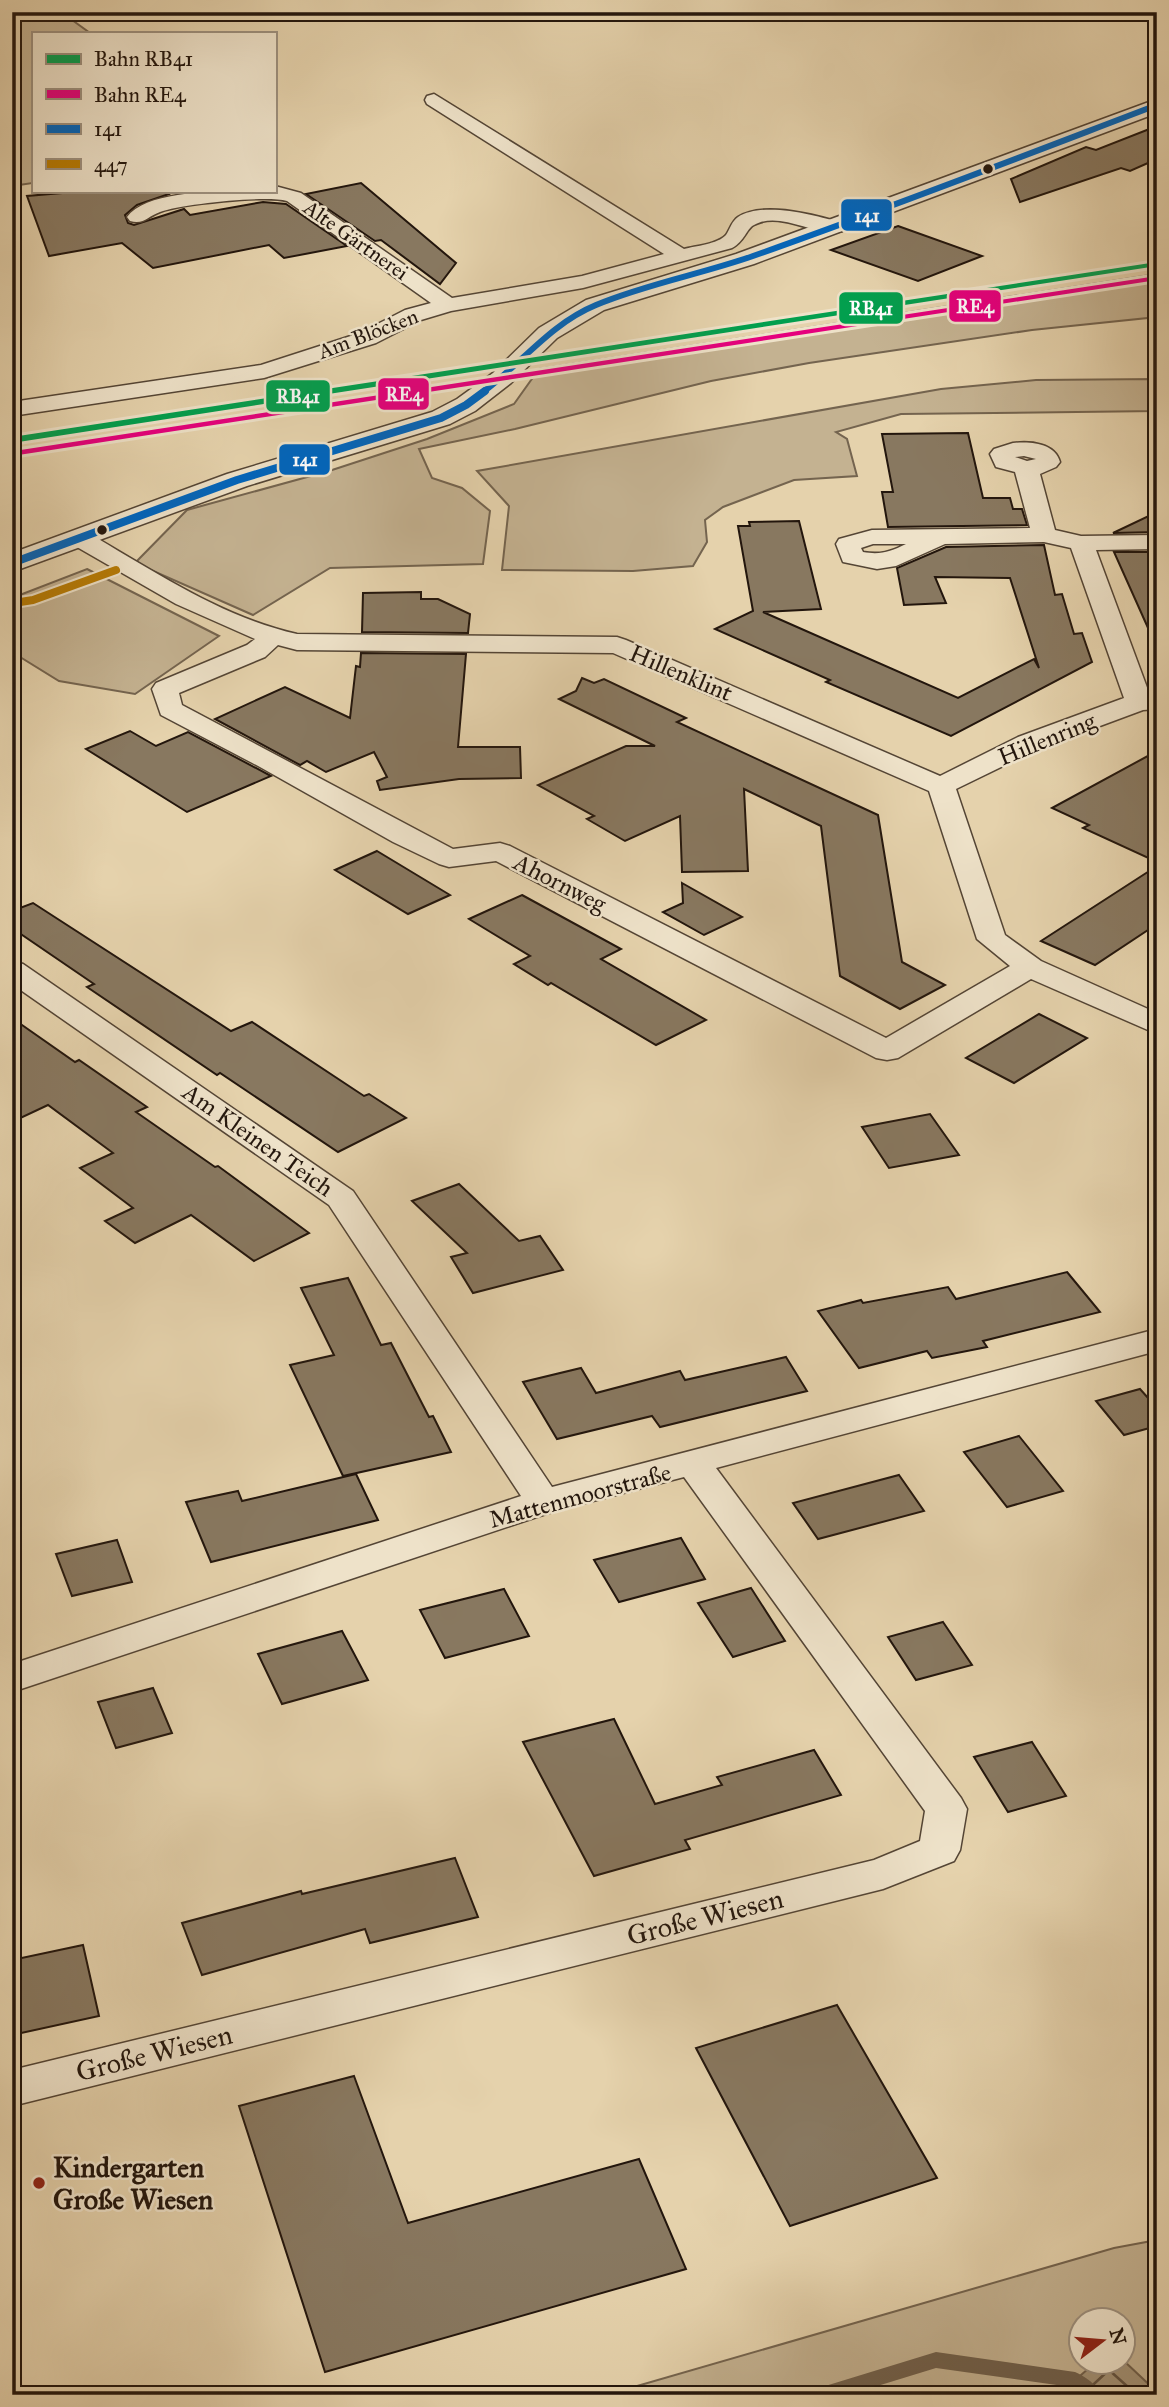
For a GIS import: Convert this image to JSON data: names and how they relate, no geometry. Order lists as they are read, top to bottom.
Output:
{
  "streets": {
    "street": [
      "Alte Gärtnerei",
      "Am Blöcken",
      "Hillenklint",
      "Hillenring",
      "Ahornweg",
      "Am Kleinen Teich",
      "Mattenmoorstraße",
      "Große Wiesen"
    ]
  },
  "crossings": [
    ["Alte Gärtnerei", "Am Blöcken"],
    ["Hillenklint", "Hillenring"],
    ["Hillenklint", "Ahornweg"],
    ["Am Kleinen Teich", "Mattenmoorstraße"],
    ["Mattenmoorstraße", "Große Wiesen"]
  ],
  "places": ["Kindergarten Große Wiesen"],
  "lines": [
    "transit line 141",
    "rail line RB41",
    "rail line RE4",
    "transit line 447"
  ],
  "legend": [
    "Bahn RB41",
    "Bahn RE4",
    "141",
    "447"
  ],
  "north": "right"
}
